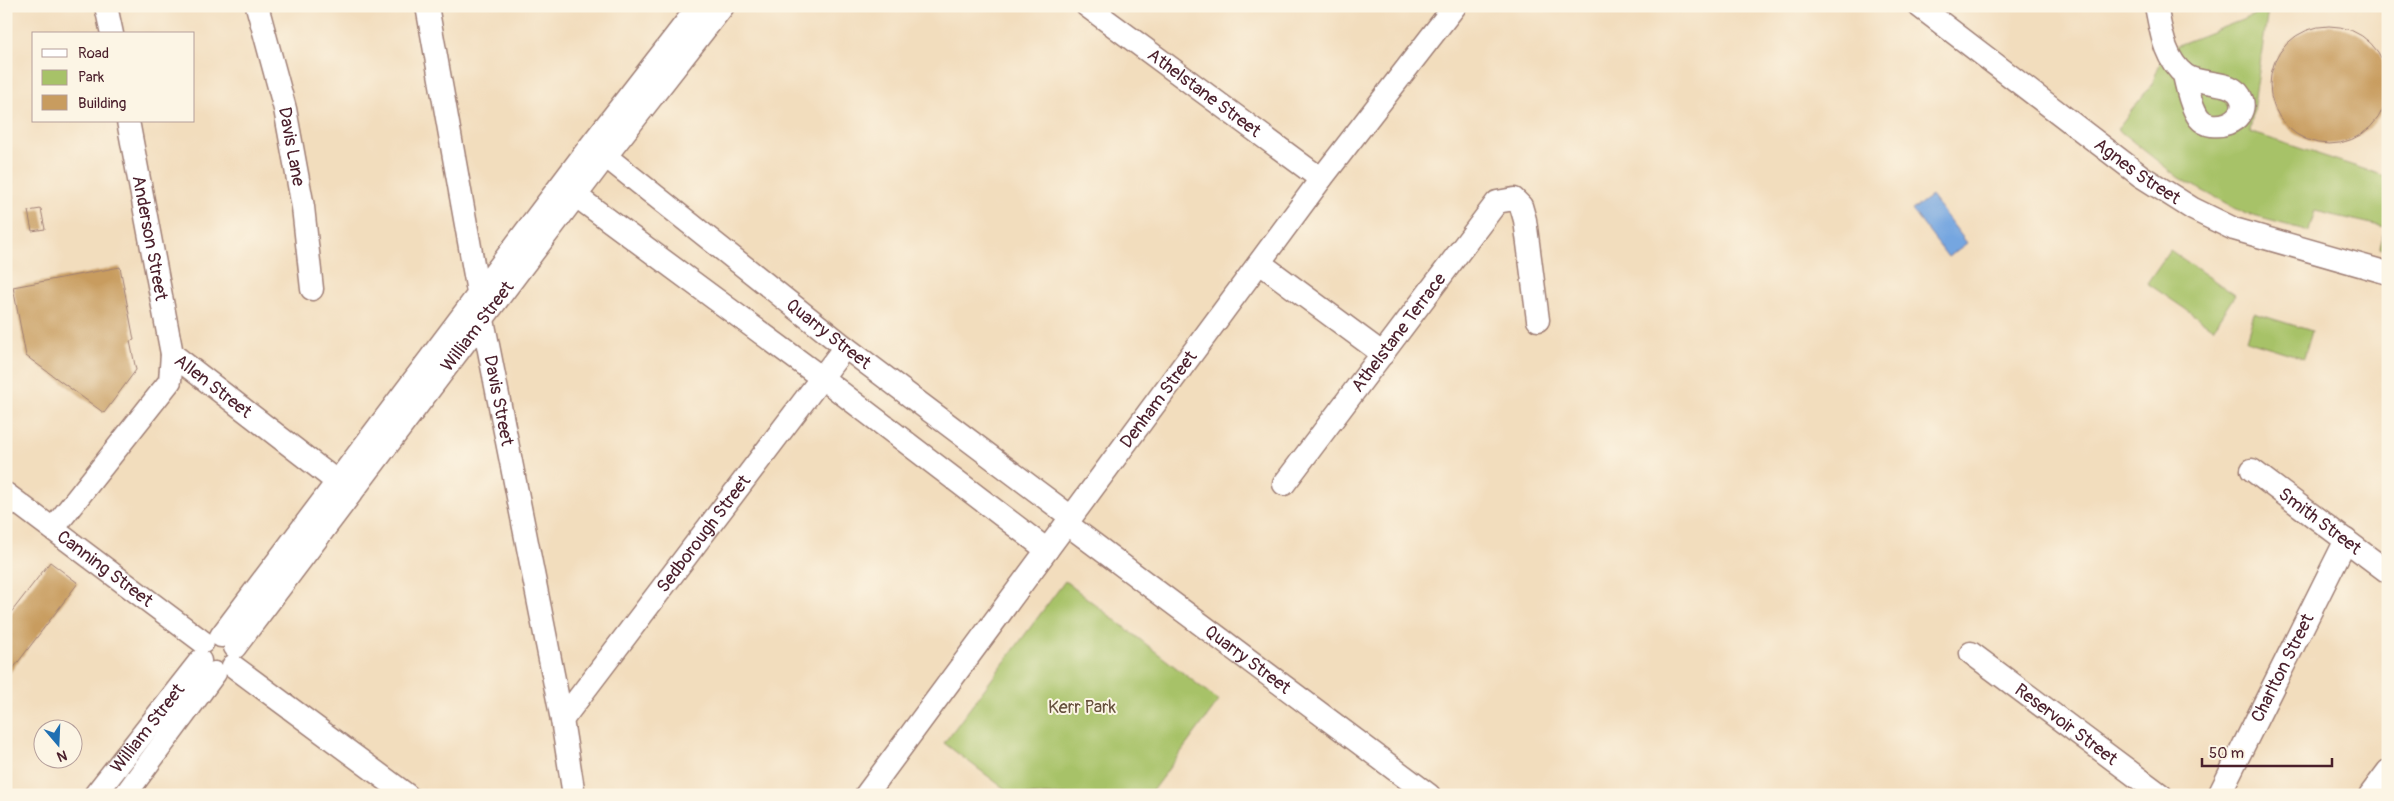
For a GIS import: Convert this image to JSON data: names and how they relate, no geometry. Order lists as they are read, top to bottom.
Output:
{
  "streets": {
    "street": [
      "Athelstane Street",
      "Davis Lane",
      "Agnes Street",
      "Anderson Street",
      "William Street",
      "Athelstane Terrace",
      "Quarry Street",
      "Allen Street",
      "Denham Street",
      "Davis Street",
      "Smith Street",
      "Sedborough Street",
      "Canning Street",
      "Charlton Street",
      "Reservoir Street"
    ]
  },
  "crossings": [
    ["Athelstane Street", "Denham Street"],
    ["Anderson Street", "Allen Street"],
    ["William Street", "Quarry Street"],
    ["William Street", "Allen Street"],
    ["William Street", "Davis Street"],
    ["William Street", "Canning Street"],
    ["Quarry Street", "Denham Street"],
    ["Quarry Street", "Sedborough Street"],
    ["Allen Street", "Canning Street"],
    ["Davis Street", "Sedborough Street"],
    ["Smith Street", "Charlton Street"]
  ],
  "parks": ["Kerr Park"],
  "legend": ["Road", "Park", "Building"],
  "scale_bar": "50 m",
  "north": "bottom"
}
